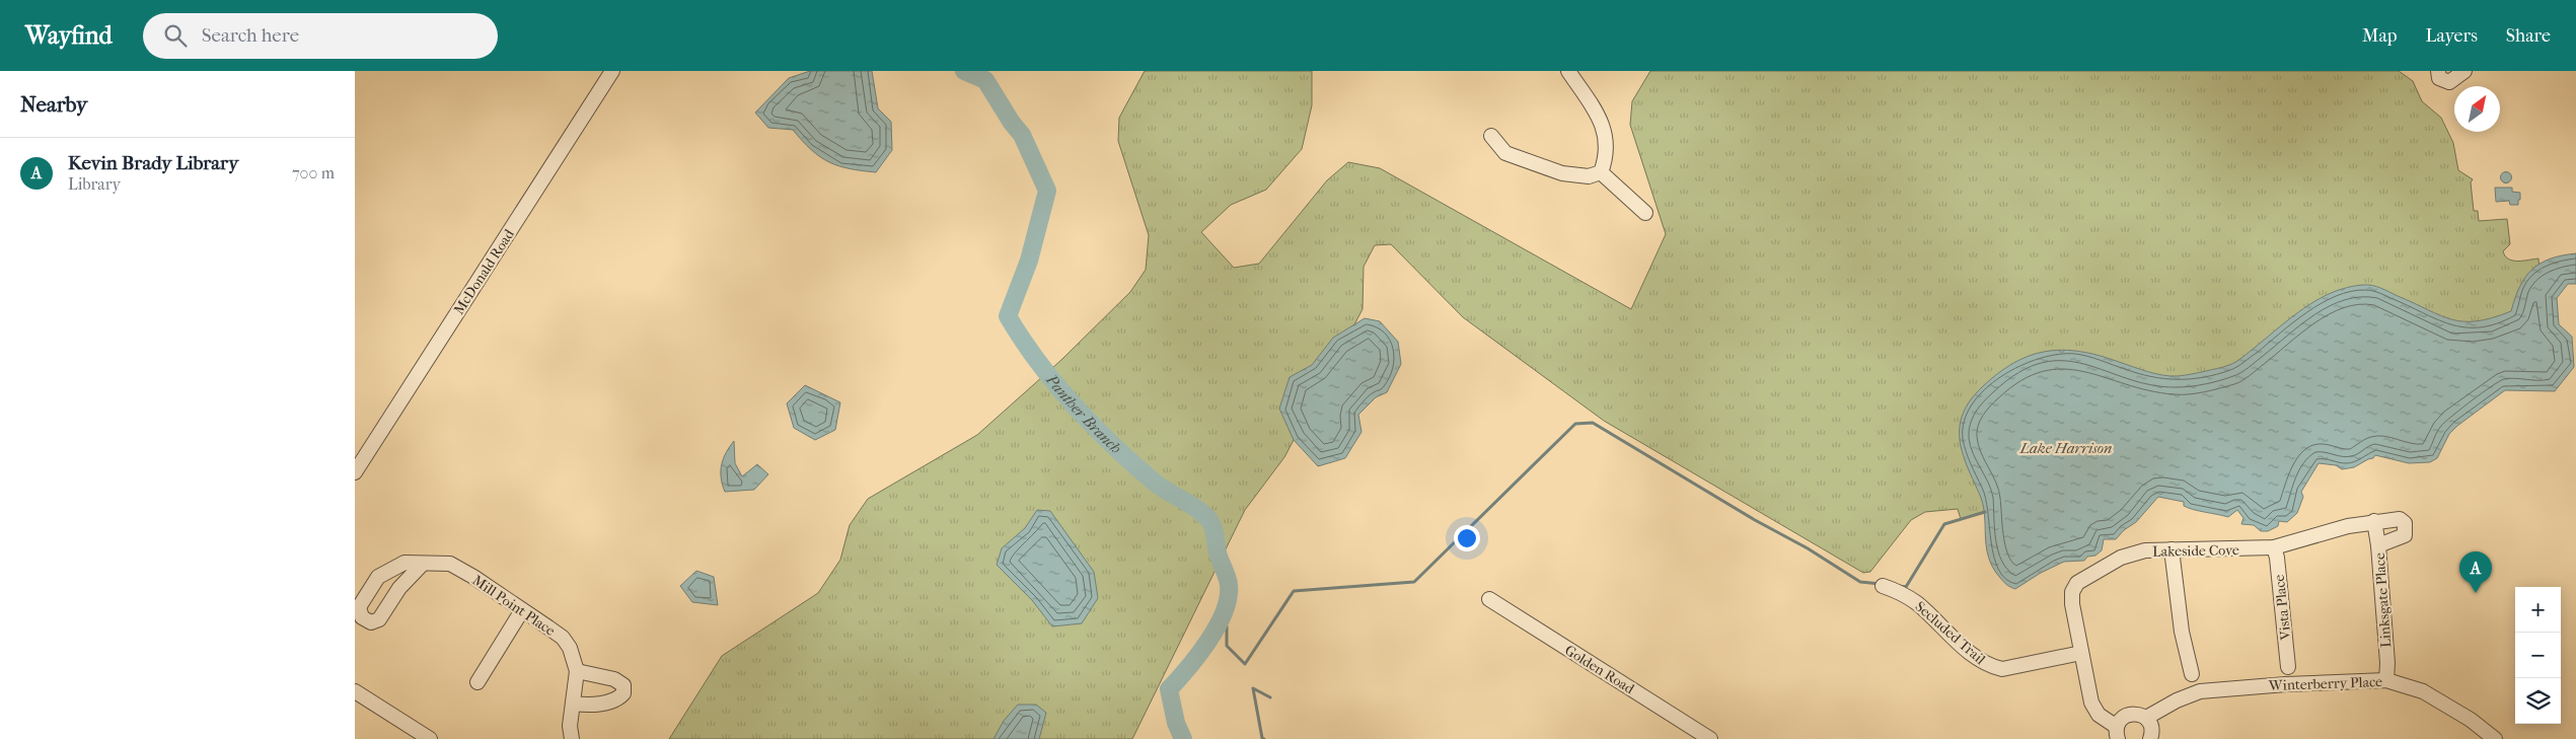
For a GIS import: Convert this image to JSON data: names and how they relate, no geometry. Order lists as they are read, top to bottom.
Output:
{
  "streets": {
    "street": [
      "McDonald Road",
      "Lakeside Cove",
      "Linksgate Place",
      "Mill Point Place",
      "Vista Place",
      "Secluded Trail",
      "Golden Road",
      "Winterberry Place"
    ]
  },
  "crossings": [
    ["Lakeside Cove", "Linksgate Place"],
    ["Lakeside Cove", "Vista Place"],
    ["Lakeside Cove", "Secluded Trail"],
    ["Lakeside Cove", "Winterberry Place"],
    ["Linksgate Place", "Winterberry Place"]
  ],
  "water": ["Panther Branch", "Lake Harrison"],
  "north": "top right",
  "page": {
    "header": "Wayfind",
    "search": "Search here",
    "nav": ["Map", "Layers", "Share"],
    "heading": "Nearby",
    "list": [
      {
        "mark": "A",
        "name": "Kevin Brady Library",
        "note": "Library",
        "value": "700 m"
      }
    ],
    "pins": "A",
    "map_buttons": ["+", "−"]
  }
}
